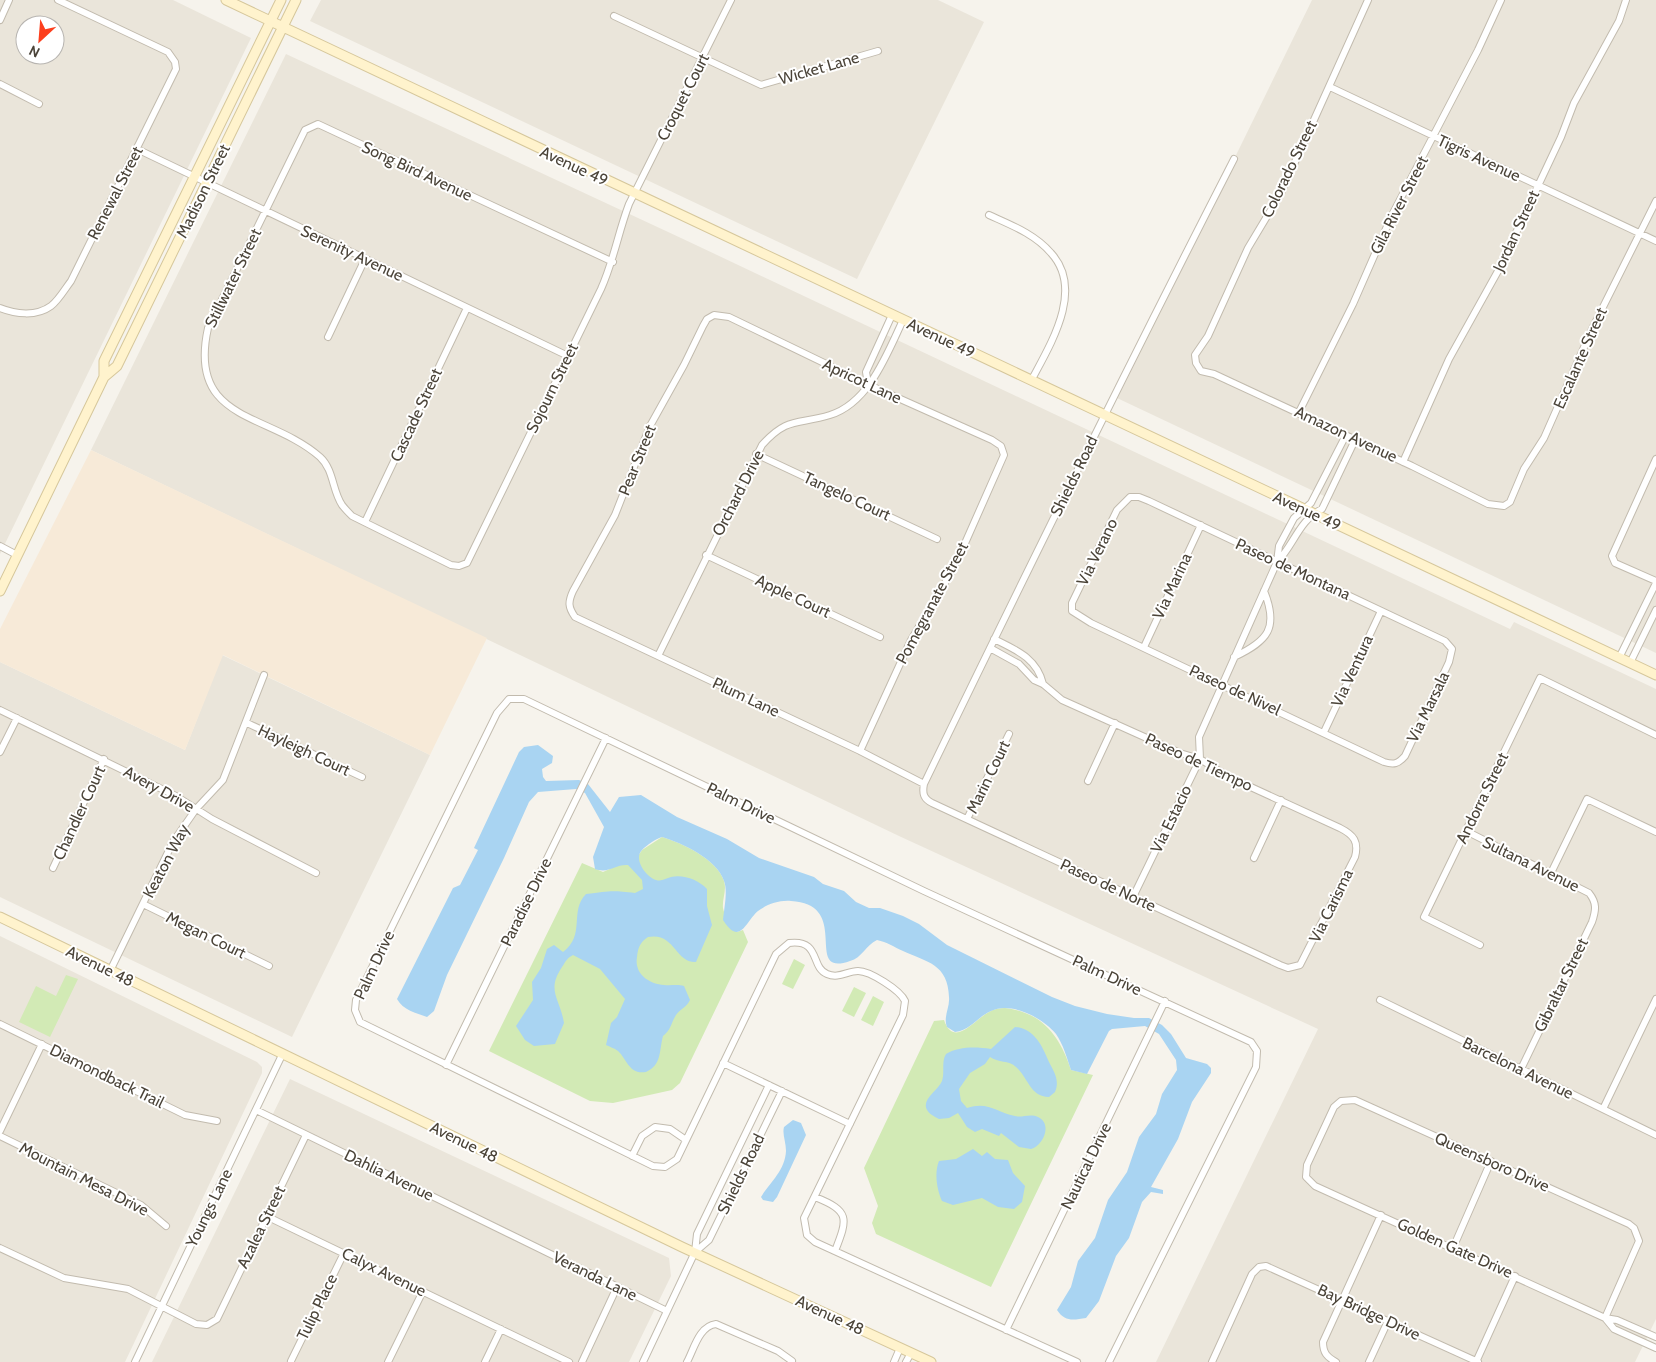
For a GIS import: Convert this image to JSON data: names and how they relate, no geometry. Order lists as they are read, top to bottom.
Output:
{
  "streets": {
    "main road": ["Avenue 49", "Madison Street", "Avenue 48"],
    "street": [
      "Wicket Lane",
      "Croquet Court",
      "Tigris Avenue",
      "Colorado Street",
      "Song Bird Avenue",
      "Renewal Street",
      "Gila River Street",
      "Jordan Street",
      "Serenity Avenue",
      "Stillwater Street",
      "Escalante Street",
      "Apricot Lane",
      "Sojourn Street",
      "Cascade Street",
      "Amazon Avenue",
      "Pear Street",
      "Shields Road",
      "Orchard Drive",
      "Tangelo Court",
      "Via Verano",
      "Paseo de Montana",
      "Via Marina",
      "Apple Court",
      "Pomegranate Street",
      "Via Ventura",
      "Paseo de Nivel",
      "Plum Lane",
      "Via Marsala",
      "Hayleigh Court",
      "Paseo de Tiempo",
      "Marin Court",
      "Avery Drive",
      "Andorra Street",
      "Palm Drive",
      "Chandler Court",
      "Via Estacio",
      "Keaton Way",
      "Sultana Avenue",
      "Paseo de Norte",
      "Paradise Drive",
      "Via Carisma",
      "Megan Court",
      "Gibraltar Street",
      "Barcelona Avenue",
      "Diamondback Trail",
      "Queensboro Drive",
      "Nautical Drive",
      "Dahlia Avenue",
      "Mountain Mesa Drive",
      "Youngs Lane",
      "Azalea Street",
      "Golden Gate Drive",
      "Calyx Avenue",
      "Veranda Lane",
      "Tulip Place",
      "Bay Bridge Drive"
    ]
  },
  "crossings": [
    ["Wicket Lane", "Croquet Court"],
    ["Croquet Court", "Avenue 49"],
    ["Croquet Court", "Sojourn Street"],
    ["Tigris Avenue", "Colorado Street"],
    ["Tigris Avenue", "Gila River Street"],
    ["Tigris Avenue", "Jordan Street"],
    ["Tigris Avenue", "Escalante Street"],
    ["Avenue 49", "Madison Street"],
    ["Avenue 49", "Sojourn Street"],
    ["Avenue 49", "Shields Road"],
    ["Avenue 49", "Orchard Drive"],
    ["Avenue 49", "Via Estacio"],
    ["Colorado Street", "Amazon Avenue"],
    ["Song Bird Avenue", "Serenity Avenue"],
    ["Song Bird Avenue", "Stillwater Street"],
    ["Song Bird Avenue", "Sojourn Street"],
    ["Madison Street", "Serenity Avenue"],
    ["Renewal Street", "Serenity Avenue"],
    ["Gila River Street", "Amazon Avenue"],
    ["Jordan Street", "Amazon Avenue"],
    ["Serenity Avenue", "Stillwater Street"],
    ["Serenity Avenue", "Sojourn Street"],
    ["Serenity Avenue", "Cascade Street"],
    ["Stillwater Street", "Sojourn Street"],
    ["Stillwater Street", "Cascade Street"],
    ["Escalante Street", "Amazon Avenue"],
    ["Apricot Lane", "Pear Street"],
    ["Apricot Lane", "Orchard Drive"],
    ["Apricot Lane", "Pomegranate Street"],
    ["Sojourn Street", "Cascade Street"],
    ["Amazon Avenue", "Via Estacio"],
    ["Pear Street", "Plum Lane"],
    ["Shields Road", "Plum Lane"],
    ["Shields Road", "Paseo de Tiempo"],
    ["Shields Road", "Paseo de Norte"],
    ["Shields Road", "Avenue 48"],
    ["Shields Road", "Veranda Lane"],
    ["Orchard Drive", "Tangelo Court"],
    ["Orchard Drive", "Apple Court"],
    ["Orchard Drive", "Plum Lane"],
    ["Via Verano", "Paseo de Montana"],
    ["Via Verano", "Paseo de Nivel"],
    ["Paseo de Montana", "Via Marina"],
    ["Paseo de Montana", "Via Ventura"],
    ["Paseo de Montana", "Via Marsala"],
    ["Paseo de Montana", "Via Estacio"],
    ["Via Marina", "Paseo de Nivel"],
    ["Pomegranate Street", "Plum Lane"],
    ["Via Ventura", "Paseo de Nivel"],
    ["Paseo de Nivel", "Via Marsala"],
    ["Paseo de Nivel", "Via Estacio"],
    ["Hayleigh Court", "Keaton Way"],
    ["Paseo de Tiempo", "Via Estacio"],
    ["Paseo de Tiempo", "Via Carisma"],
    ["Marin Court", "Paseo de Norte"],
    ["Avery Drive", "Chandler Court"],
    ["Avery Drive", "Keaton Way"],
    ["Andorra Street", "Sultana Avenue"],
    ["Palm Drive", "Paradise Drive"],
    ["Palm Drive", "Nautical Drive"],
    ["Via Estacio", "Paseo de Norte"],
    ["Keaton Way", "Megan Court"],
    ["Keaton Way", "Avenue 48"],
    ["Sultana Avenue", "Gibraltar Street"],
    ["Paseo de Norte", "Via Carisma"],
    ["Avenue 48", "Youngs Lane"],
    ["Gibraltar Street", "Barcelona Avenue"],
    ["Queensboro Drive", "Golden Gate Drive"],
    ["Dahlia Avenue", "Youngs Lane"],
    ["Dahlia Avenue", "Azalea Street"],
    ["Dahlia Avenue", "Veranda Lane"],
    ["Youngs Lane", "Azalea Street"],
    ["Azalea Street", "Calyx Avenue"],
    ["Calyx Avenue", "Tulip Place"]
  ],
  "north": "bottom left"
}
